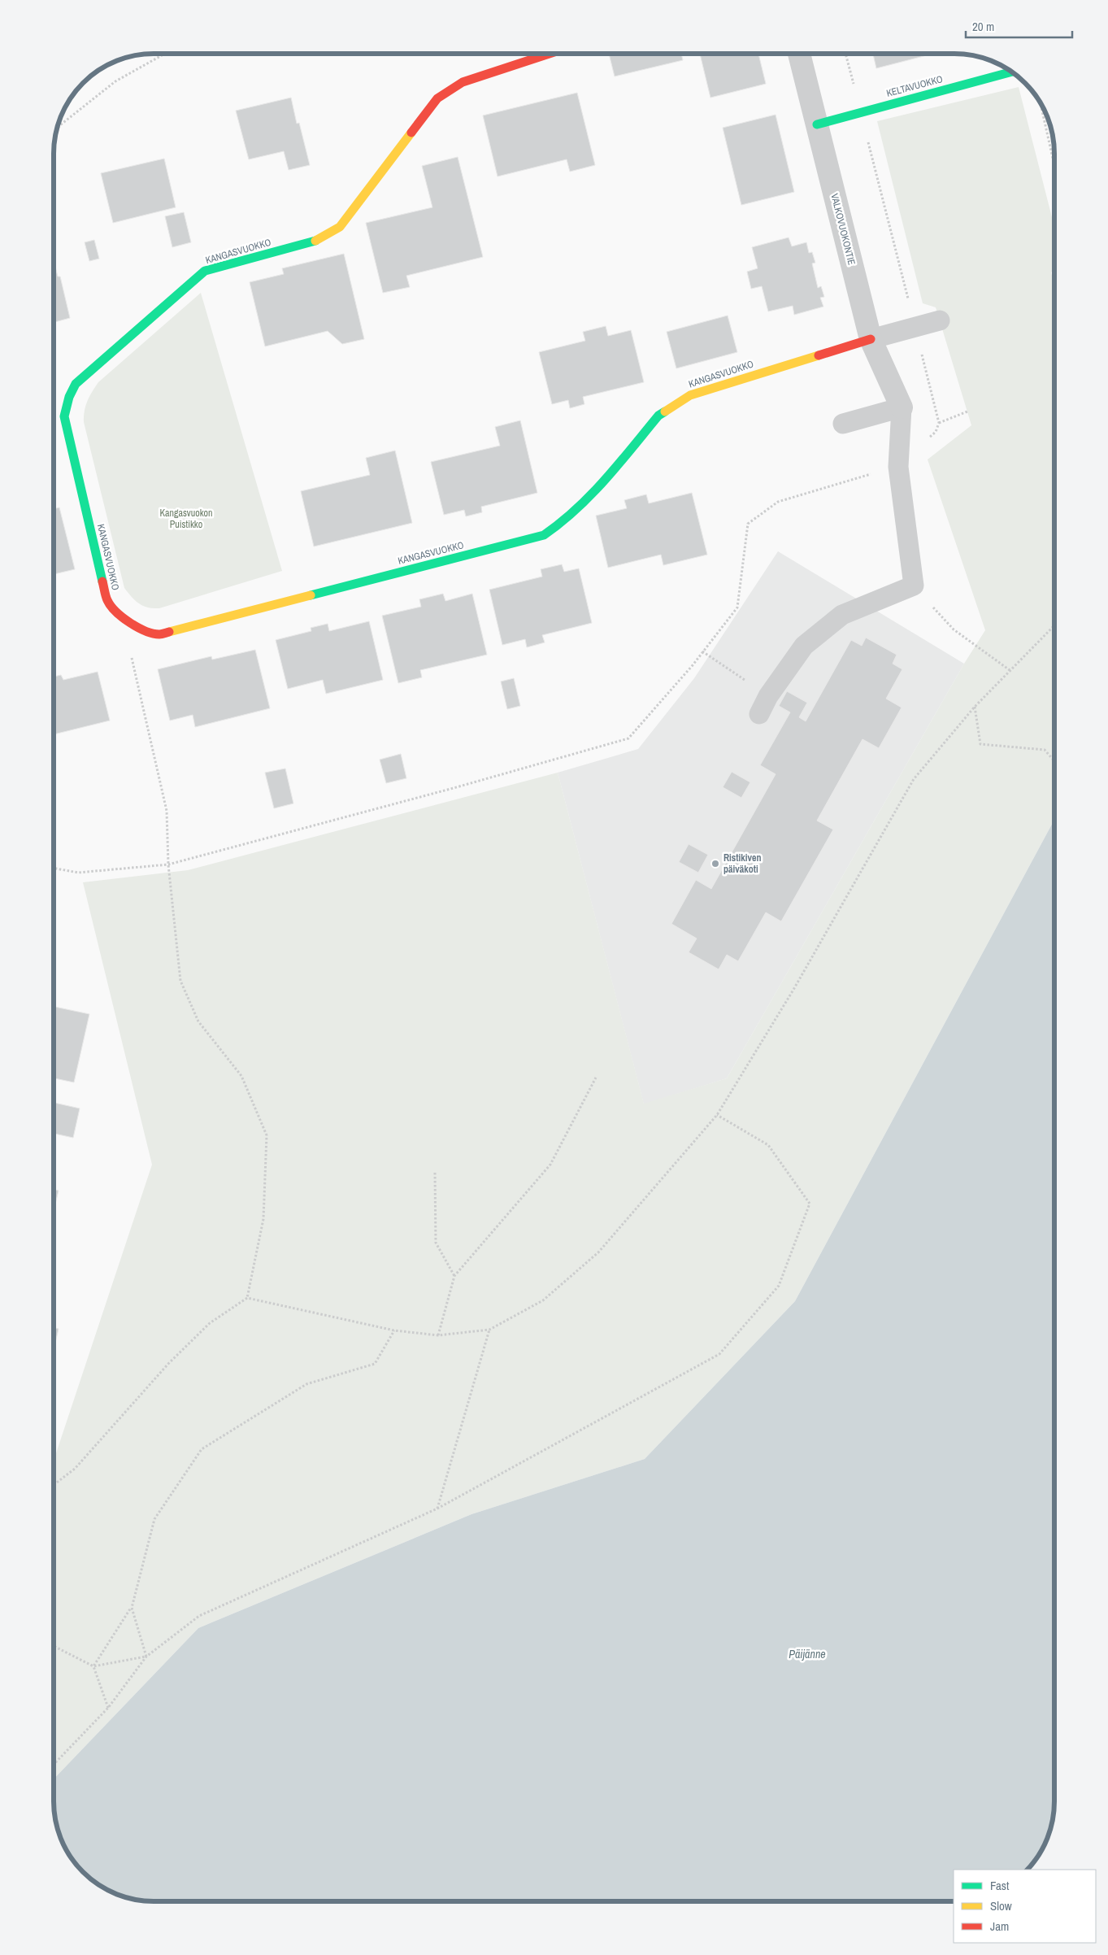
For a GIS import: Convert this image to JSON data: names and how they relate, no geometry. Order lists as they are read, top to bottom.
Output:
{
  "streets": {
    "street": ["KELTAVUOKKO", "VALKOVUOKONTIE", "KANGASVUOKKO"]
  },
  "crossings": [
    ["KELTAVUOKKO", "VALKOVUOKONTIE"],
    ["VALKOVUOKONTIE", "KANGASVUOKKO"]
  ],
  "water": ["Päijänne"],
  "parks": ["Kangasvuokon Puistikko"],
  "places": ["Ristikiven päiväkoti"],
  "legend": ["Fast", "Slow", "Jam"],
  "scale_bar": "20 m"
}
